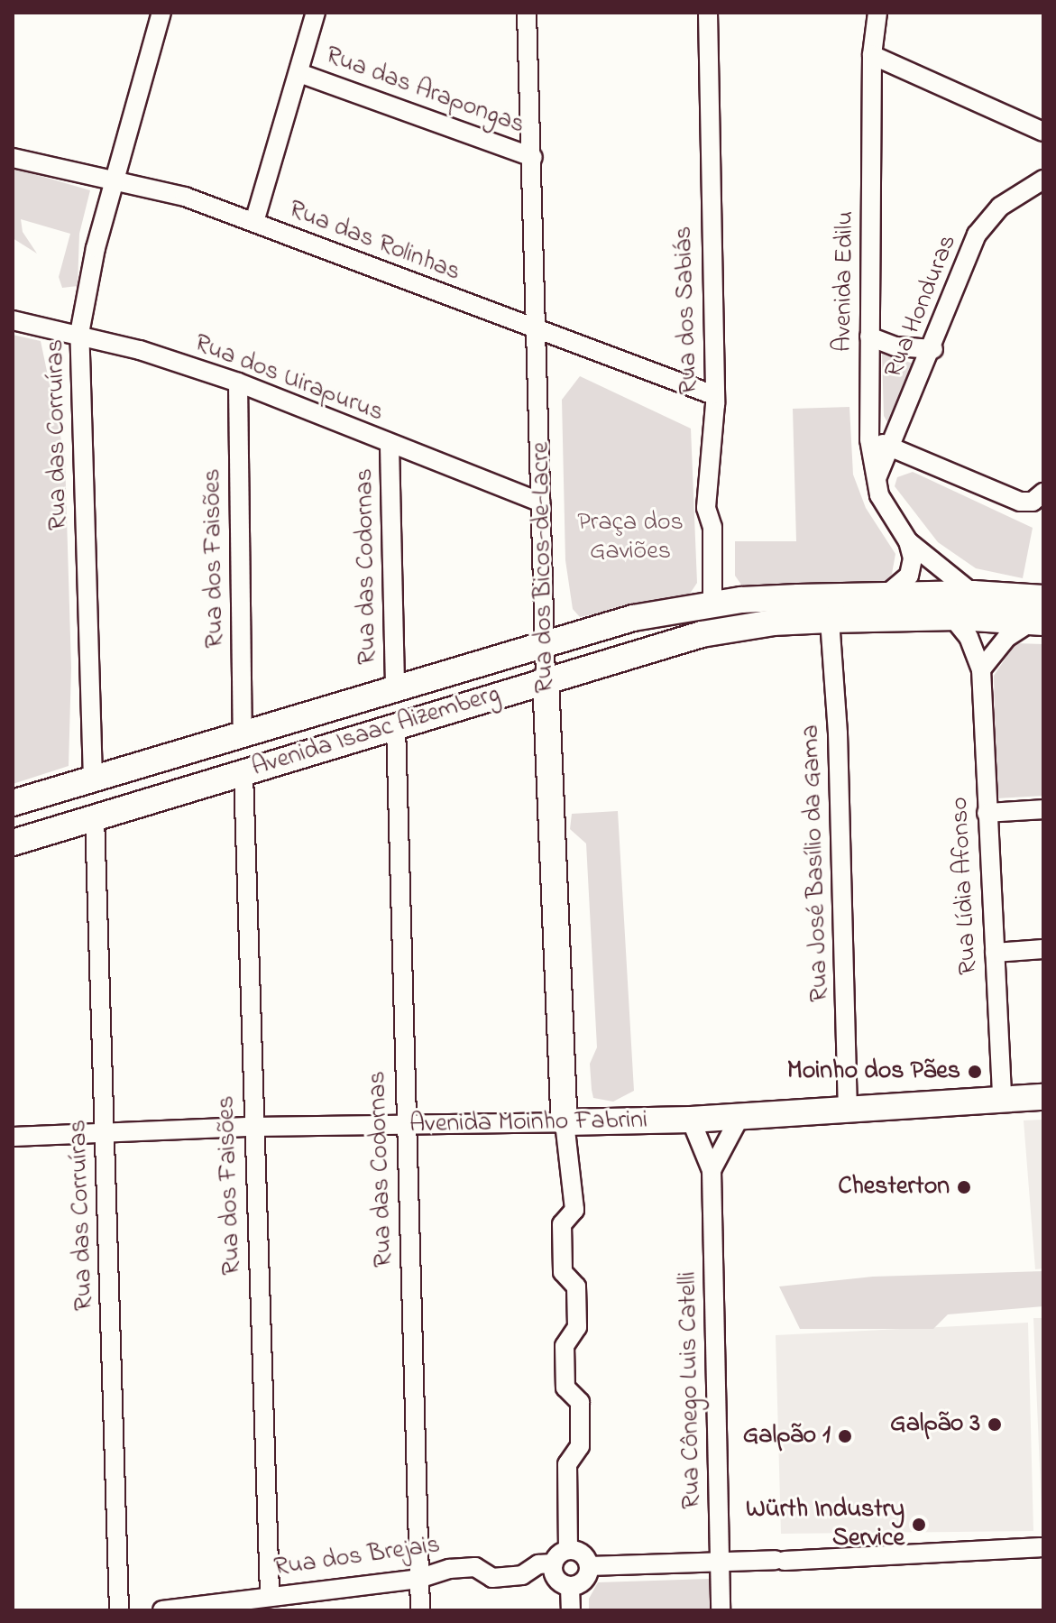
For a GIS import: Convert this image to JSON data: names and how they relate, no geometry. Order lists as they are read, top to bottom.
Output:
{
  "streets": {
    "street": [
      "Rua das Arapongas",
      "Rua das Rolinhas",
      "Avenida Edilu",
      "Rua Honduras",
      "Rua dos Sabiás",
      "Rua dos Uirapurus",
      "Rua das Corruíras",
      "Rua dos Faisões",
      "Rua das Codornas",
      "Rua dos Bicos-de-Lacre",
      "Avenida Isaac Aizemberg",
      "Rua José Basílio da Gama",
      "Rua Lídia Afonso",
      "Avenida Moinho Fabrini",
      "Rua Cônego Luis Catelli",
      "Rua dos Brejais"
    ]
  },
  "crossings": [
    ["Rua das Arapongas", "Rua dos Bicos-de-Lacre"],
    ["Rua das Rolinhas", "Rua dos Sabiás"],
    ["Rua das Rolinhas", "Rua das Corruíras"],
    ["Rua das Rolinhas", "Rua dos Bicos-de-Lacre"],
    ["Avenida Edilu", "Rua Honduras"],
    ["Avenida Edilu", "Avenida Isaac Aizemberg"],
    ["Rua dos Sabiás", "Avenida Isaac Aizemberg"],
    ["Rua dos Uirapurus", "Rua das Corruíras"],
    ["Rua dos Uirapurus", "Rua dos Faisões"],
    ["Rua dos Uirapurus", "Rua das Codornas"],
    ["Rua dos Uirapurus", "Rua dos Bicos-de-Lacre"],
    ["Rua das Corruíras", "Avenida Isaac Aizemberg"],
    ["Rua das Corruíras", "Avenida Moinho Fabrini"],
    ["Rua dos Faisões", "Avenida Isaac Aizemberg"],
    ["Rua dos Faisões", "Avenida Moinho Fabrini"],
    ["Rua dos Faisões", "Rua dos Brejais"],
    ["Rua das Codornas", "Avenida Isaac Aizemberg"],
    ["Rua das Codornas", "Avenida Moinho Fabrini"],
    ["Rua das Codornas", "Rua dos Brejais"],
    ["Rua dos Bicos-de-Lacre", "Avenida Isaac Aizemberg"],
    ["Rua dos Bicos-de-Lacre", "Avenida Moinho Fabrini"],
    ["Avenida Isaac Aizemberg", "Rua José Basílio da Gama"],
    ["Avenida Isaac Aizemberg", "Rua Lídia Afonso"],
    ["Rua José Basílio da Gama", "Avenida Moinho Fabrini"],
    ["Rua Lídia Afonso", "Avenida Moinho Fabrini"],
    ["Avenida Moinho Fabrini", "Rua Cônego Luis Catelli"]
  ],
  "parks": ["Praça dos Gaviões"],
  "places": [
    "Moinho dos Pães",
    "Chesterton",
    "Galpão 3",
    "Galpão 1",
    "Würth Industry Service"
  ]
}
